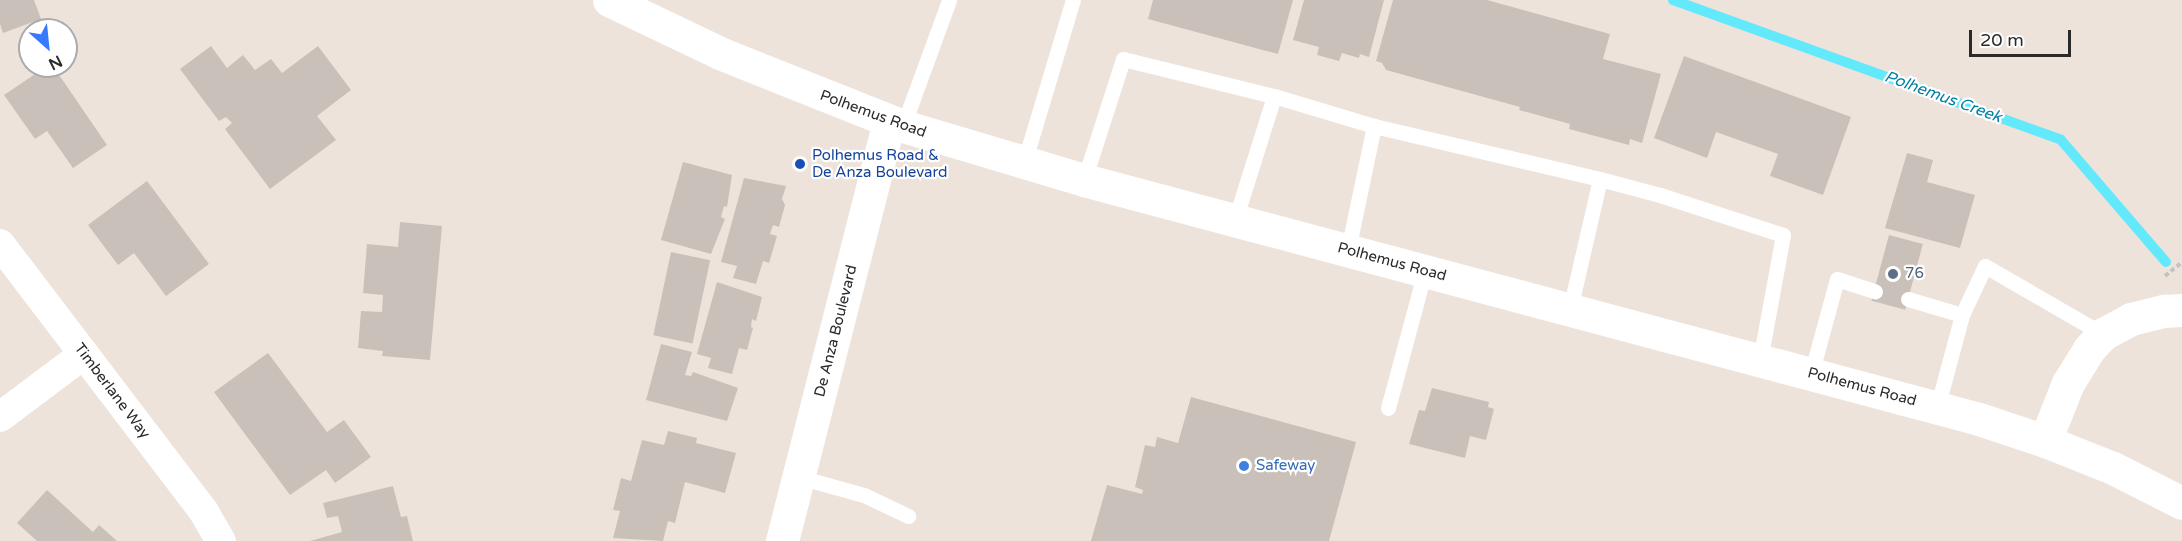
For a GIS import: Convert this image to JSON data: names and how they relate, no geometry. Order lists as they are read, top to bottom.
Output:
{
  "streets": {
    "main road": ["Polhemus Road", "De Anza Boulevard"],
    "street": ["Timberlane Way"]
  },
  "crossings": [
    ["Polhemus Road", "De Anza Boulevard"]
  ],
  "water": ["Polhemus Creek"],
  "places": ["Polhemus Road & De Anza Boulevard", "76", "Safeway"],
  "scale_bar": "20 m",
  "north": "bottom right"
}
